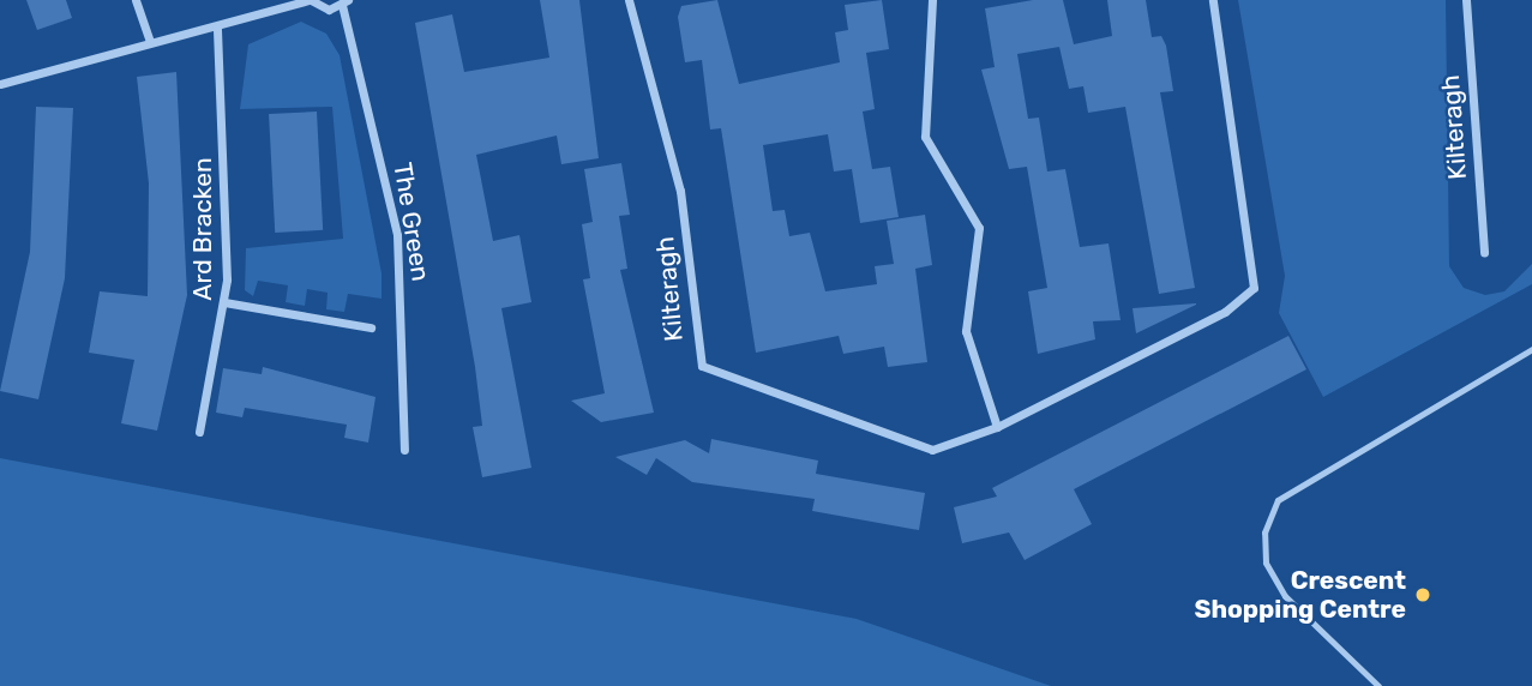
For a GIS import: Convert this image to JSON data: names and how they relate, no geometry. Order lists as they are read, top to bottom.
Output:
{
  "streets": {
    "street": ["Kilteragh", "The Green", "Ard Bracken"]
  },
  "places": ["Crescent Shopping Centre"]
}
